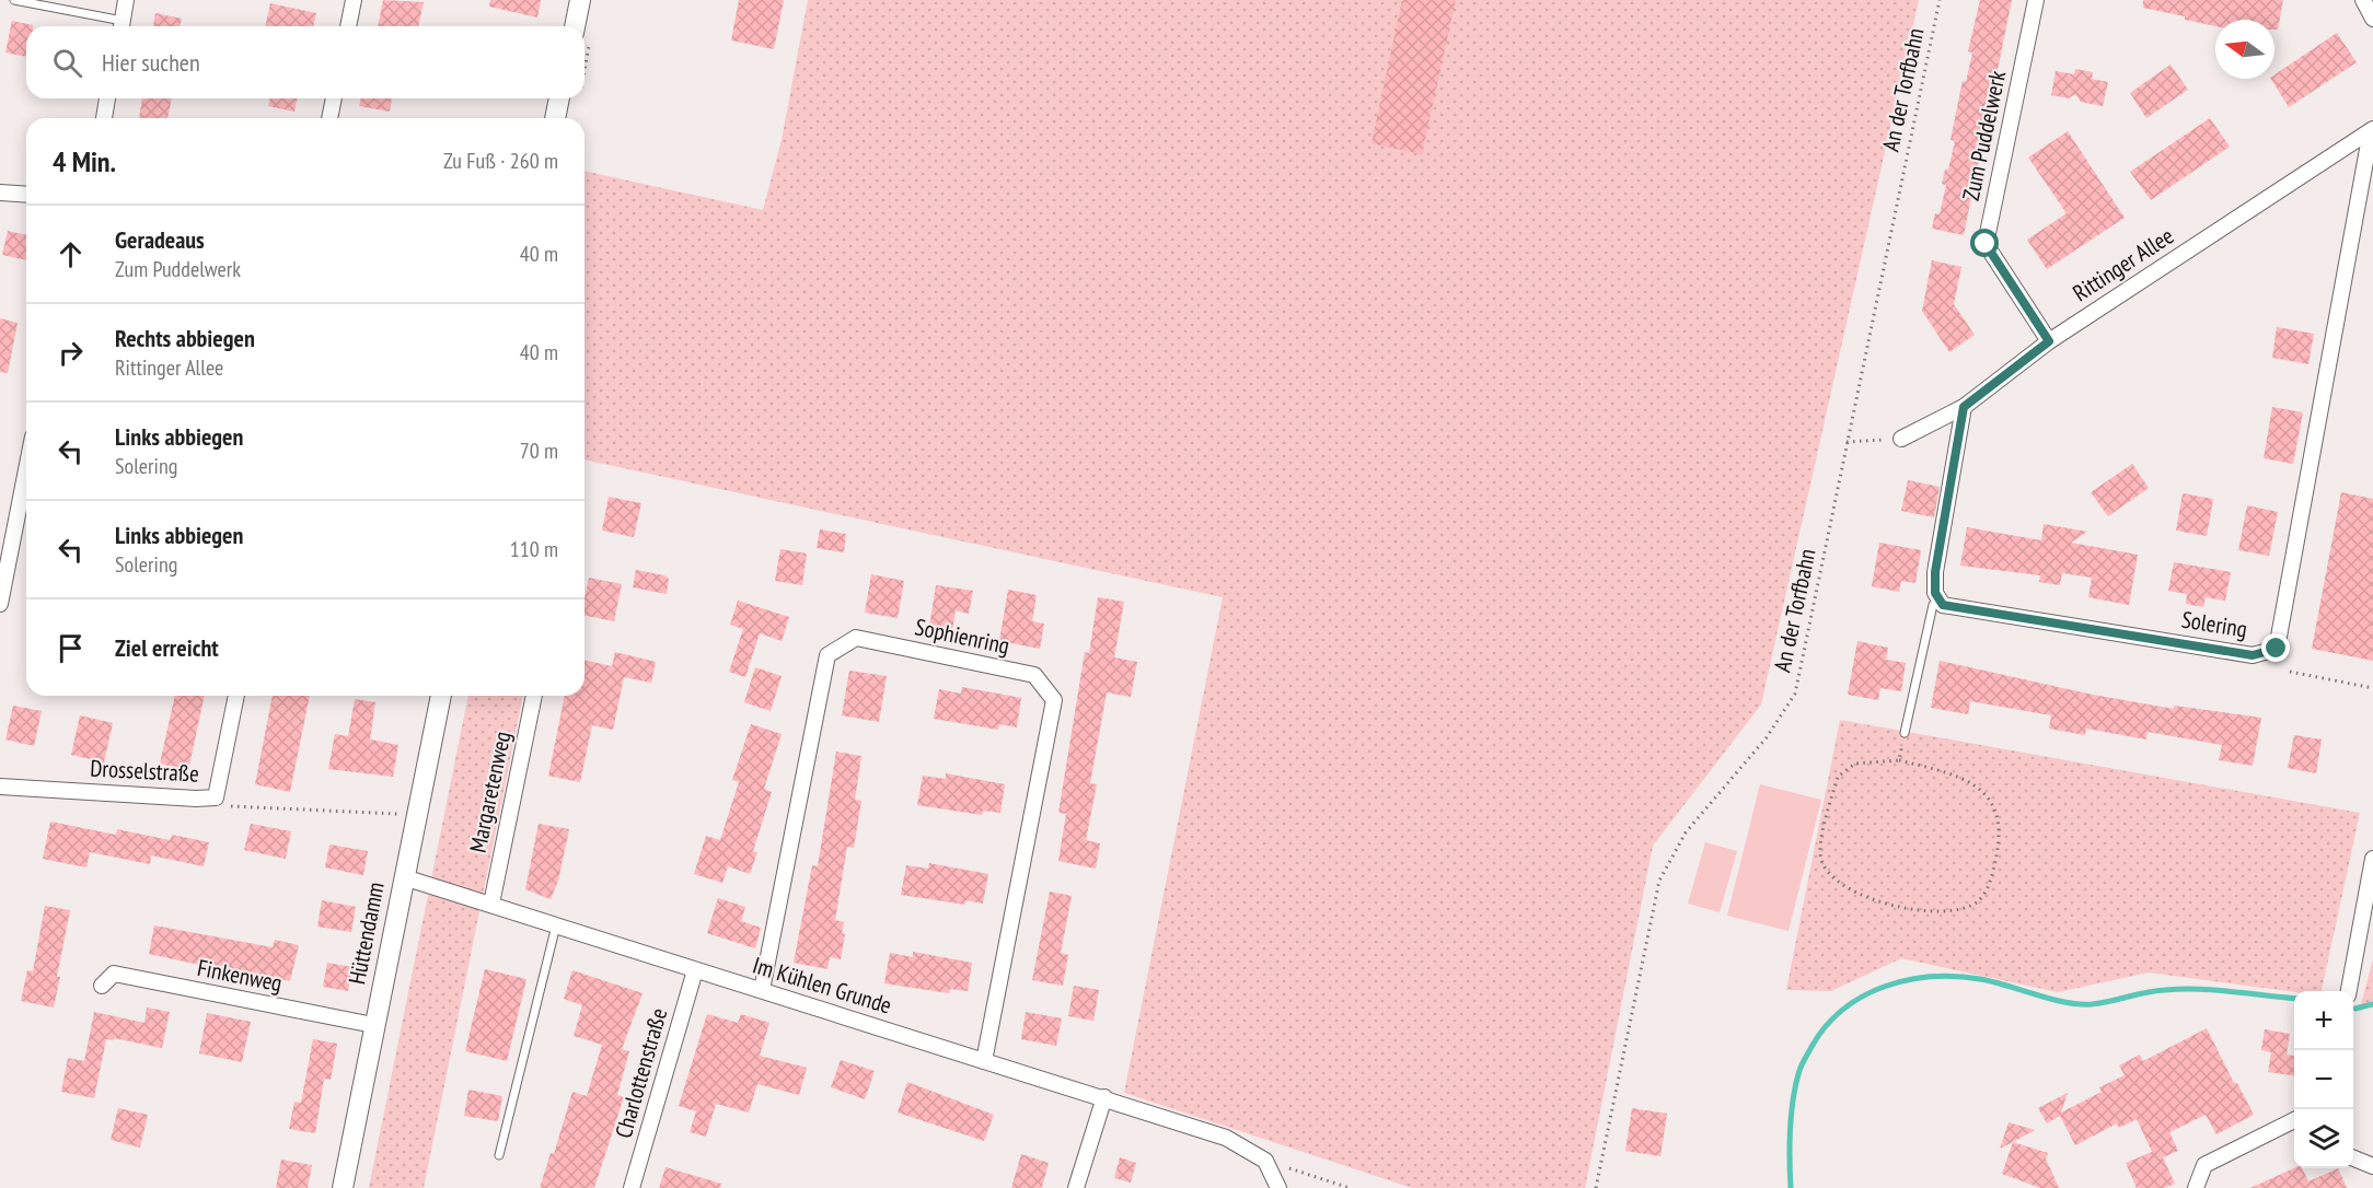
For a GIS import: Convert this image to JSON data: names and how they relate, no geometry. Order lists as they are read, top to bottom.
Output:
{
  "streets": {
    "street": [
      "Zum Puddelwerk",
      "Rittinger Allee",
      "Solering",
      "Sophienring",
      "Drosselstraße",
      "Margaretenweg",
      "Hüttendamm",
      "Finkenweg",
      "Im Kühlen Grunde",
      "Charlottenstraße"
    ],
    "path": ["An der Torfbahn"]
  },
  "crossings": [
    ["Zum Puddelwerk", "Rittinger Allee"],
    ["Rittinger Allee", "Solering"],
    ["Sophienring", "Im Kühlen Grunde"],
    ["Margaretenweg", "Im Kühlen Grunde"],
    ["Hüttendamm", "Finkenweg"],
    ["Hüttendamm", "Im Kühlen Grunde"],
    ["Im Kühlen Grunde", "Charlottenstraße"]
  ],
  "north": "left",
  "page": {
    "search": "Hier suchen",
    "heading": ["4 Min.", "Zu Fuß · 260 m"],
    "list": [
      ["Geradeaus", "Zum Puddelwerk", "40 m"],
      ["Rechts abbiegen", "Rittinger Allee", "40 m"],
      ["Links abbiegen", "Solering", "70 m"],
      ["Links abbiegen", "Solering", "110 m"],
      "Ziel erreicht"
    ],
    "map_buttons": ["+", "−"]
  }
}
